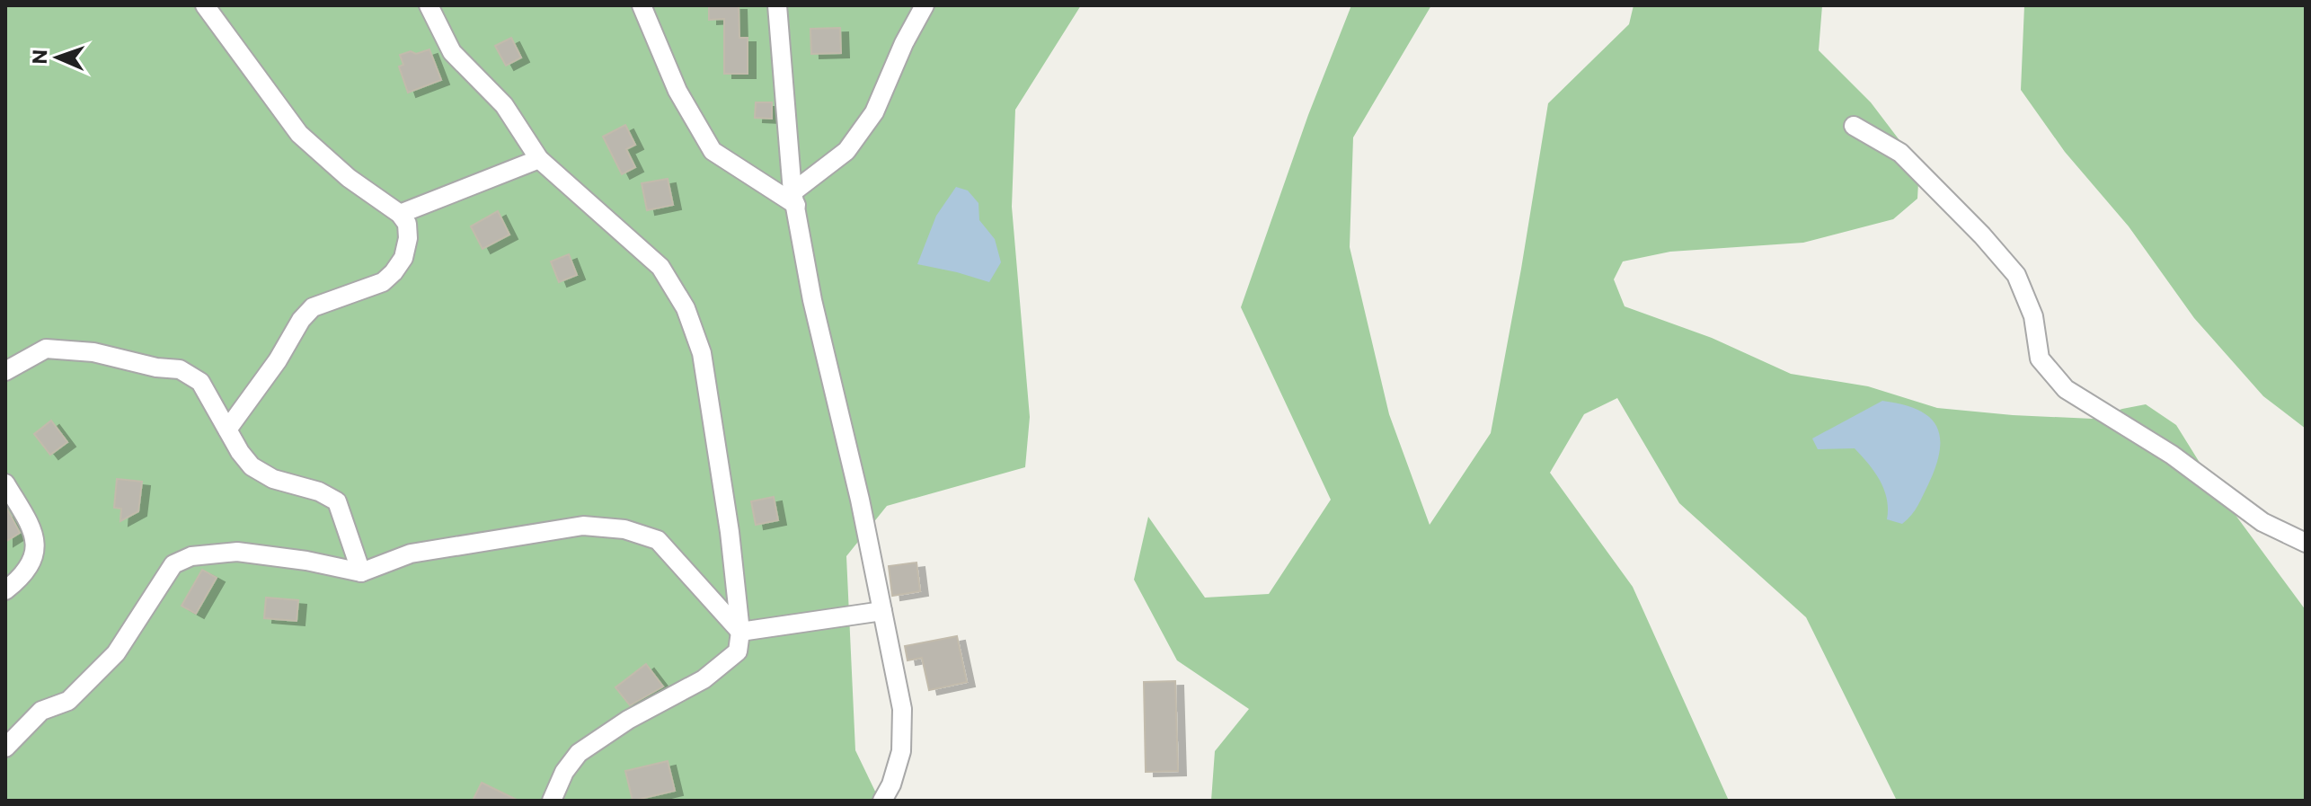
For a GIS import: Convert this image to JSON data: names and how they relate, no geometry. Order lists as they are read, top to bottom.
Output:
{
  "north": "left"
}
